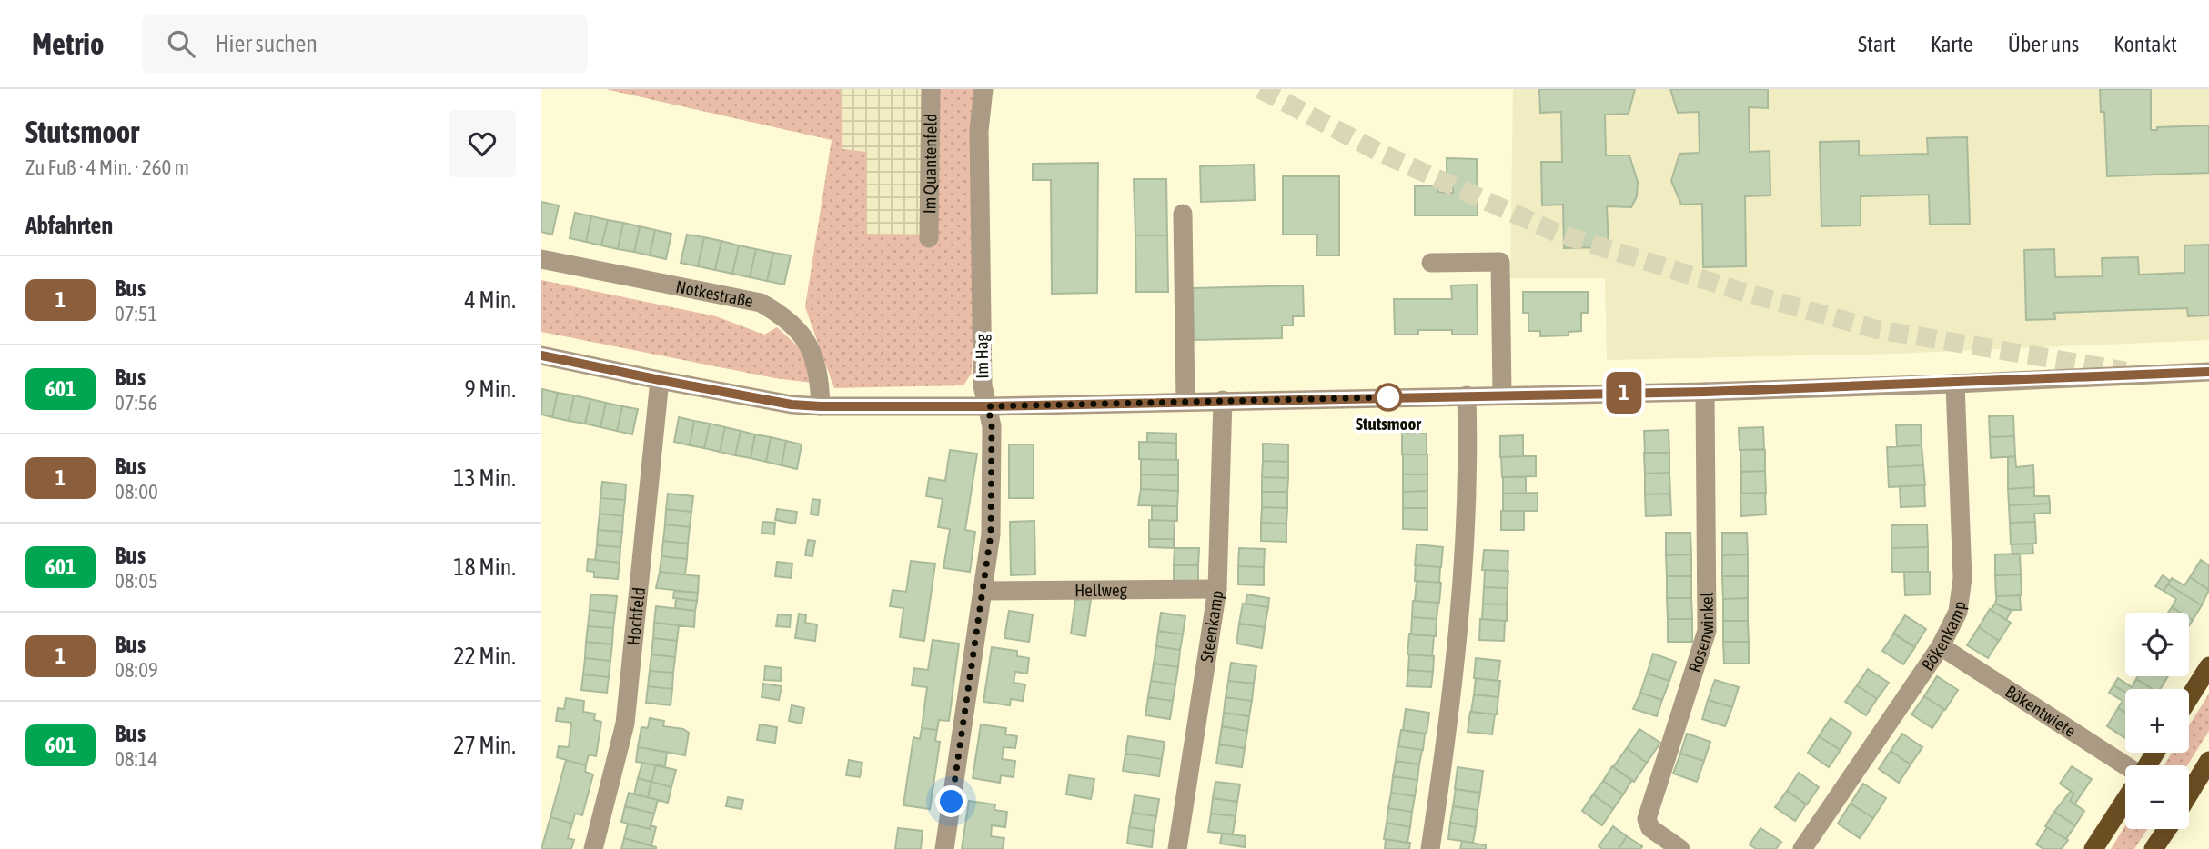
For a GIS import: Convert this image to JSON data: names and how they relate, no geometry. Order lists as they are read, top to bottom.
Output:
{
  "streets": {
    "street": [
      "Im Quantenfeld",
      "Notkestraße",
      "Im Hag",
      "Hellweg",
      "Hochfeld",
      "Steenkamp",
      "Rosenwinkel",
      "Bökenkamp",
      "Bökentwiete"
    ]
  },
  "crossings": [
    ["Im Hag", "Hellweg"],
    ["Hellweg", "Steenkamp"],
    ["Bökenkamp", "Bökentwiete"]
  ],
  "places": ["Stutsmoor"],
  "lines": ["bus line 1"],
  "page": {
    "header": "Metrio",
    "search": "Hier suchen",
    "nav": [
      "Start",
      "Karte",
      "Über uns",
      "Kontakt"
    ],
    "heading": [
      ["Stutsmoor", "Zu Fuß · 4 Min. · 260 m"],
      "Abfahrten"
    ],
    "on_map": "1",
    "list": [
      {
        "mark": "1",
        "name": "Bus",
        "note": "07:51",
        "value": "4 Min."
      },
      {
        "mark": "601",
        "name": "Bus",
        "note": "07:56",
        "value": "9 Min."
      },
      {
        "mark": "1",
        "name": "Bus",
        "note": "08:00",
        "value": "13 Min."
      },
      {
        "mark": "601",
        "name": "Bus",
        "note": "08:05",
        "value": "18 Min."
      },
      {
        "mark": "1",
        "name": "Bus",
        "note": "08:09",
        "value": "22 Min."
      },
      {
        "mark": "601",
        "name": "Bus",
        "note": "08:14",
        "value": "27 Min."
      }
    ],
    "map_buttons": ["+", "−"]
  }
}
